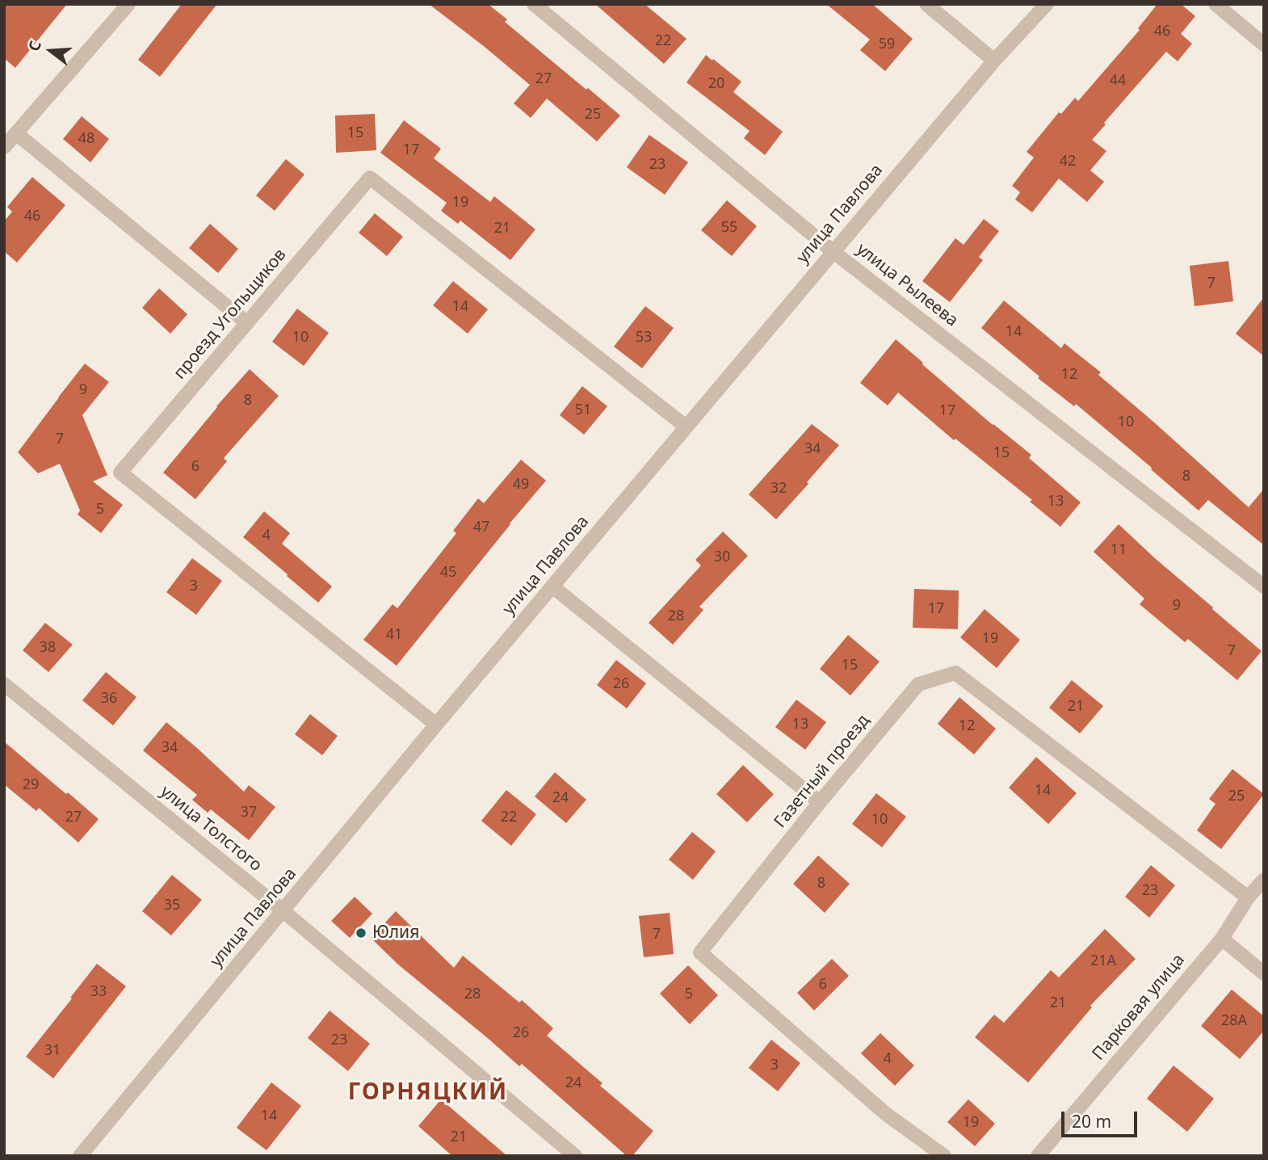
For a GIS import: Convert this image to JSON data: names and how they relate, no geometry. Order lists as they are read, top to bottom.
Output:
{
  "streets": {
    "street": [
      "улица Павлова",
      "улица Рылеева",
      "проезд Угольщиков",
      "Газетный проезд",
      "улица Толстого",
      "Парковая улица"
    ]
  },
  "crossings": [
    ["улица Павлова", "улица Рылеева"],
    ["улица Павлова", "проезд Угольщиков"],
    ["улица Павлова", "улица Толстого"],
    ["Газетный проезд", "Парковая улица"]
  ],
  "districts": ["ГОРНЯЦКИЙ"],
  "places": ["Юлия"],
  "house_numbers": [
    "46",
    "22",
    "59",
    "27",
    "44",
    "20",
    "25",
    "15",
    "48",
    "17",
    "42",
    "23",
    "19",
    "46",
    "55",
    "21",
    "7",
    "14",
    "14",
    "10",
    "53",
    "12",
    "9",
    "8",
    "51",
    "17",
    "10",
    "7",
    "34",
    "15",
    "6",
    "8",
    "49",
    "32",
    "13",
    "5",
    "47",
    "4",
    "11",
    "30",
    "45",
    "3",
    "9",
    "17",
    "28",
    "41",
    "19",
    "38",
    "7",
    "15",
    "26",
    "36",
    "21",
    "13",
    "12",
    "34",
    "29",
    "14",
    "25",
    "24",
    "37",
    "27",
    "22",
    "10",
    "8",
    "23",
    "35",
    "7",
    "21А",
    "6",
    "33",
    "28",
    "5",
    "21",
    "28А",
    "26",
    "23",
    "31",
    "4",
    "3",
    "24",
    "14",
    "19",
    "21"
  ],
  "scale_bar": "20 m",
  "north": "left"
}
